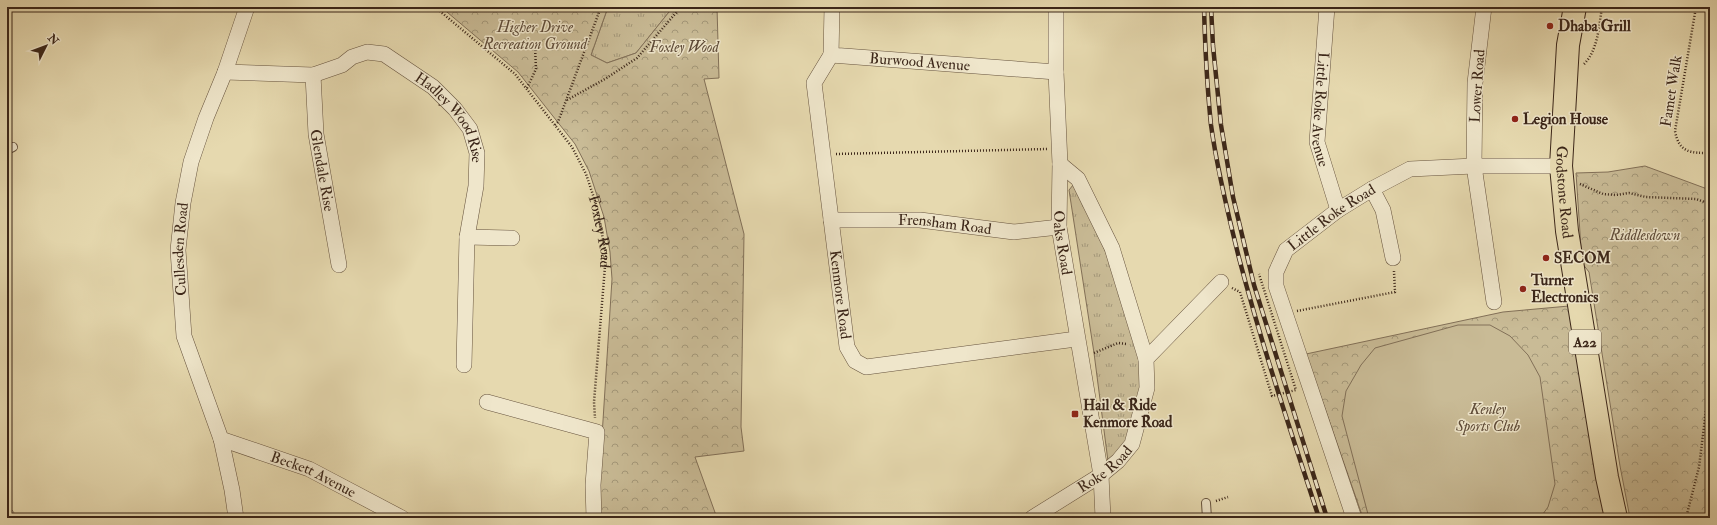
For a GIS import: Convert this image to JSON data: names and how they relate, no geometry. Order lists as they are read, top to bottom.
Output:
{
  "streets": {
    "highway": ["Godstone Road", "A22"],
    "street": [
      "Burwood Avenue",
      "Lower Road",
      "Little Roke Avenue",
      "Hadley Wood Rise",
      "Glendale Rise",
      "Little Roke Road",
      "Frensham Road",
      "Oaks Road",
      "Cullesden Road",
      "Kenmore Road",
      "Roke Road",
      "Beckett Avenue"
    ],
    "path": ["Famet Walk", "Foxley Road"]
  },
  "crossings": [
    ["Burwood Avenue", "Oaks Road"],
    ["Burwood Avenue", "Kenmore Road"],
    ["Lower Road", "Little Roke Road"],
    ["Little Roke Avenue", "Little Roke Road"],
    ["Hadley Wood Rise", "Glendale Rise"],
    ["Hadley Wood Rise", "Cullesden Road"],
    ["Godstone Road", "Little Roke Road"],
    ["Frensham Road", "Oaks Road"],
    ["Frensham Road", "Kenmore Road"],
    ["Oaks Road", "Kenmore Road"],
    ["Oaks Road", "Roke Road"],
    ["Cullesden Road", "Beckett Avenue"]
  ],
  "parks": [
    "Higher Drive Recreation Ground",
    "Foxley Wood",
    "Riddlesdown",
    "Kenley Sports Club"
  ],
  "places": {
    "other": [
      "Dhaba Grill",
      "Legion House",
      "SECOM",
      "Turner Electronics"
    ],
    "transit": ["Hail & Ride Kenmore Road"]
  },
  "north": "top right"
}
